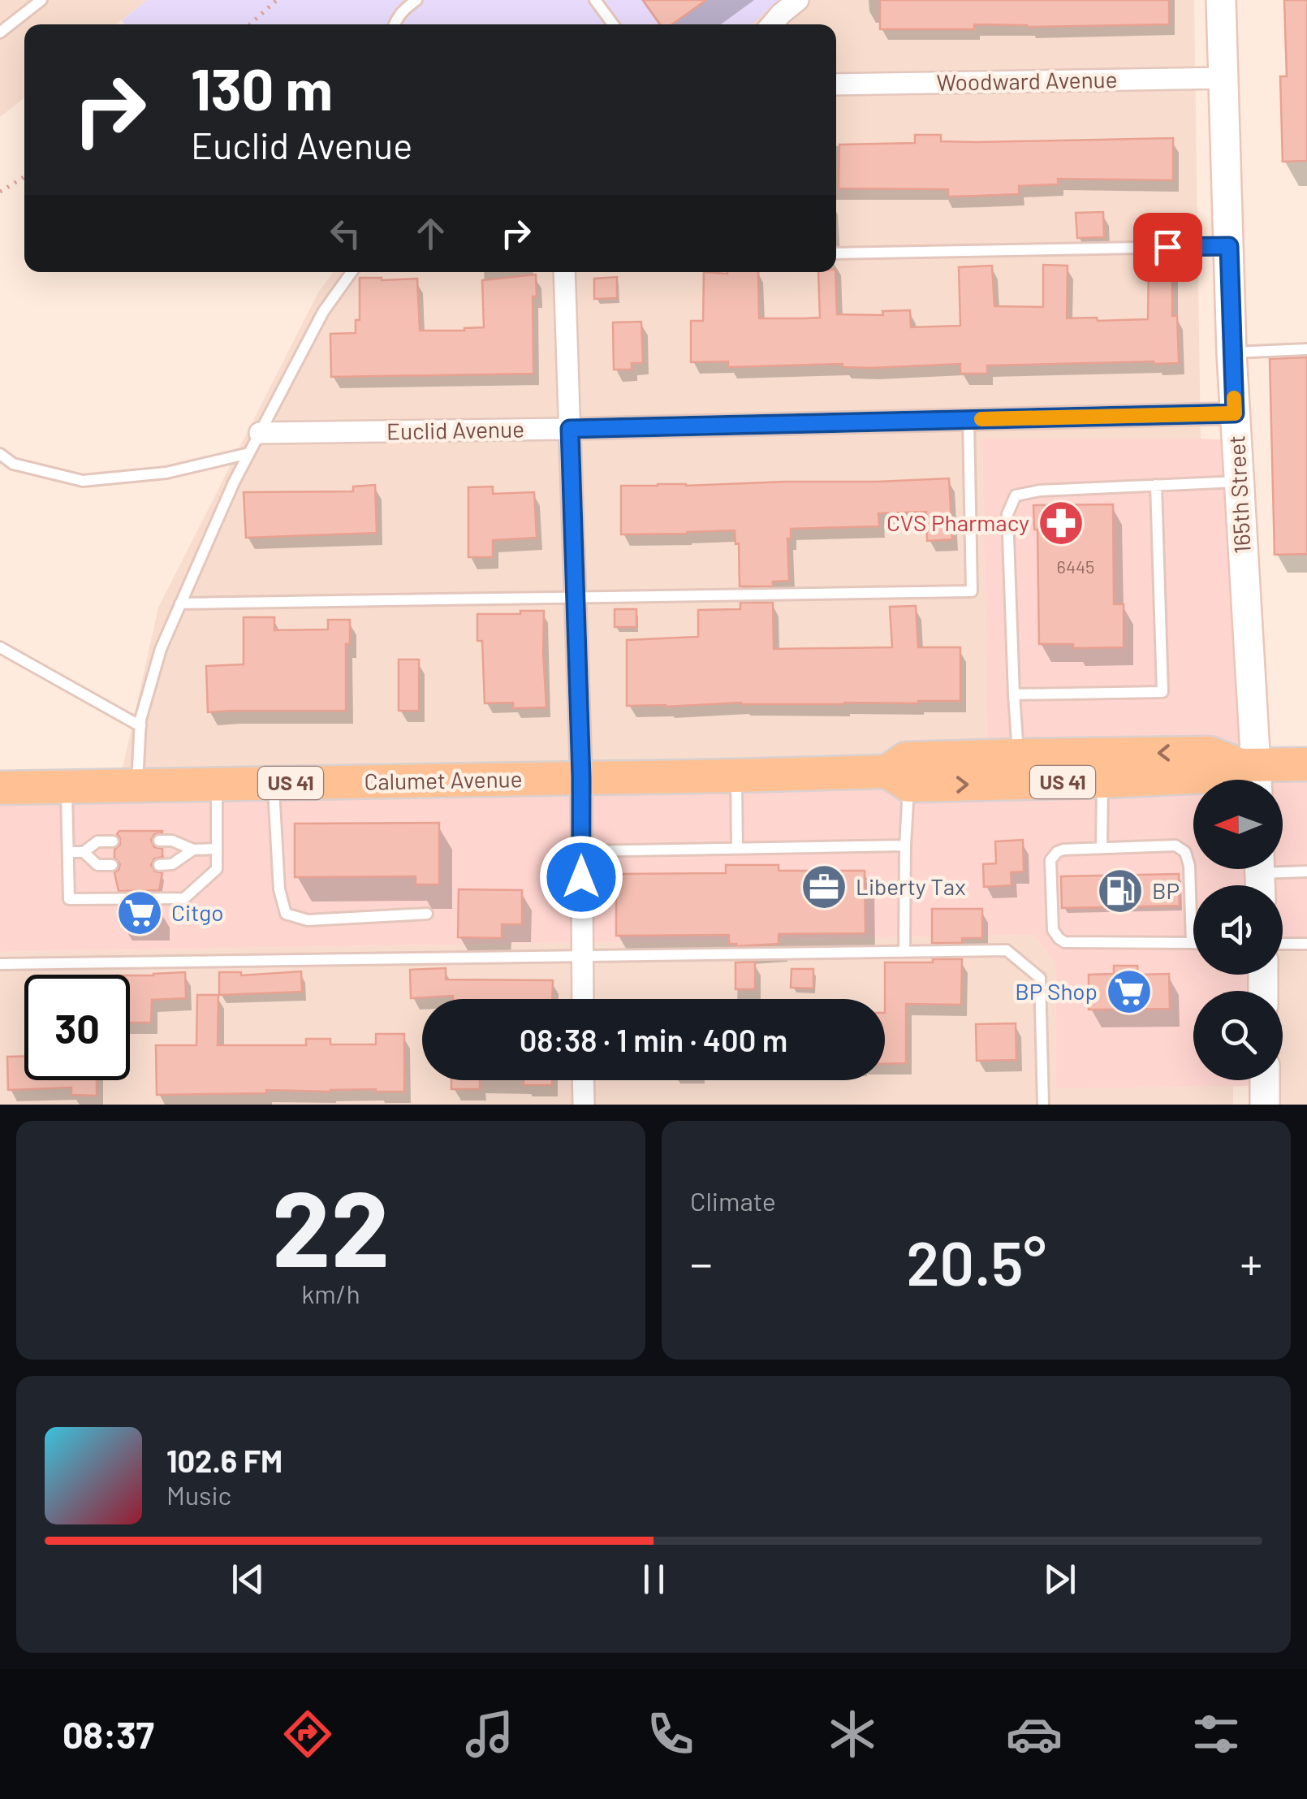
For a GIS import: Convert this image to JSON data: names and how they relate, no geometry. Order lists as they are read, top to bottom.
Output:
{
  "streets": {
    "main road": ["165th Street", "Calumet Avenue", "US 41"],
    "street": ["Woodward Avenue", "Euclid Avenue"]
  },
  "crossings": [
    ["Woodward Avenue", "165th Street"],
    ["Euclid Avenue", "165th Street"],
    ["165th Street", "Calumet Avenue"]
  ],
  "places": {
    "pharmacy": ["CVS Pharmacy"],
    "office": ["Liberty Tax"],
    "fuel station": ["BP"],
    "supermarket": ["Citgo", "BP Shop"]
  },
  "house_numbers": ["6445"],
  "north": "left",
  "page": {
    "turn": ["130 m", "Euclid Avenue"],
    "limit": "30",
    "trip": "08:38 · 1 min · 400 m",
    "tile": [
      ["22", "km/h"],
      "Climate"
    ],
    "heat": ["−", "20.5°", "+"],
    "song": ["102.6 FM", "Music"],
    "tabs": "08:37"
  }
}
